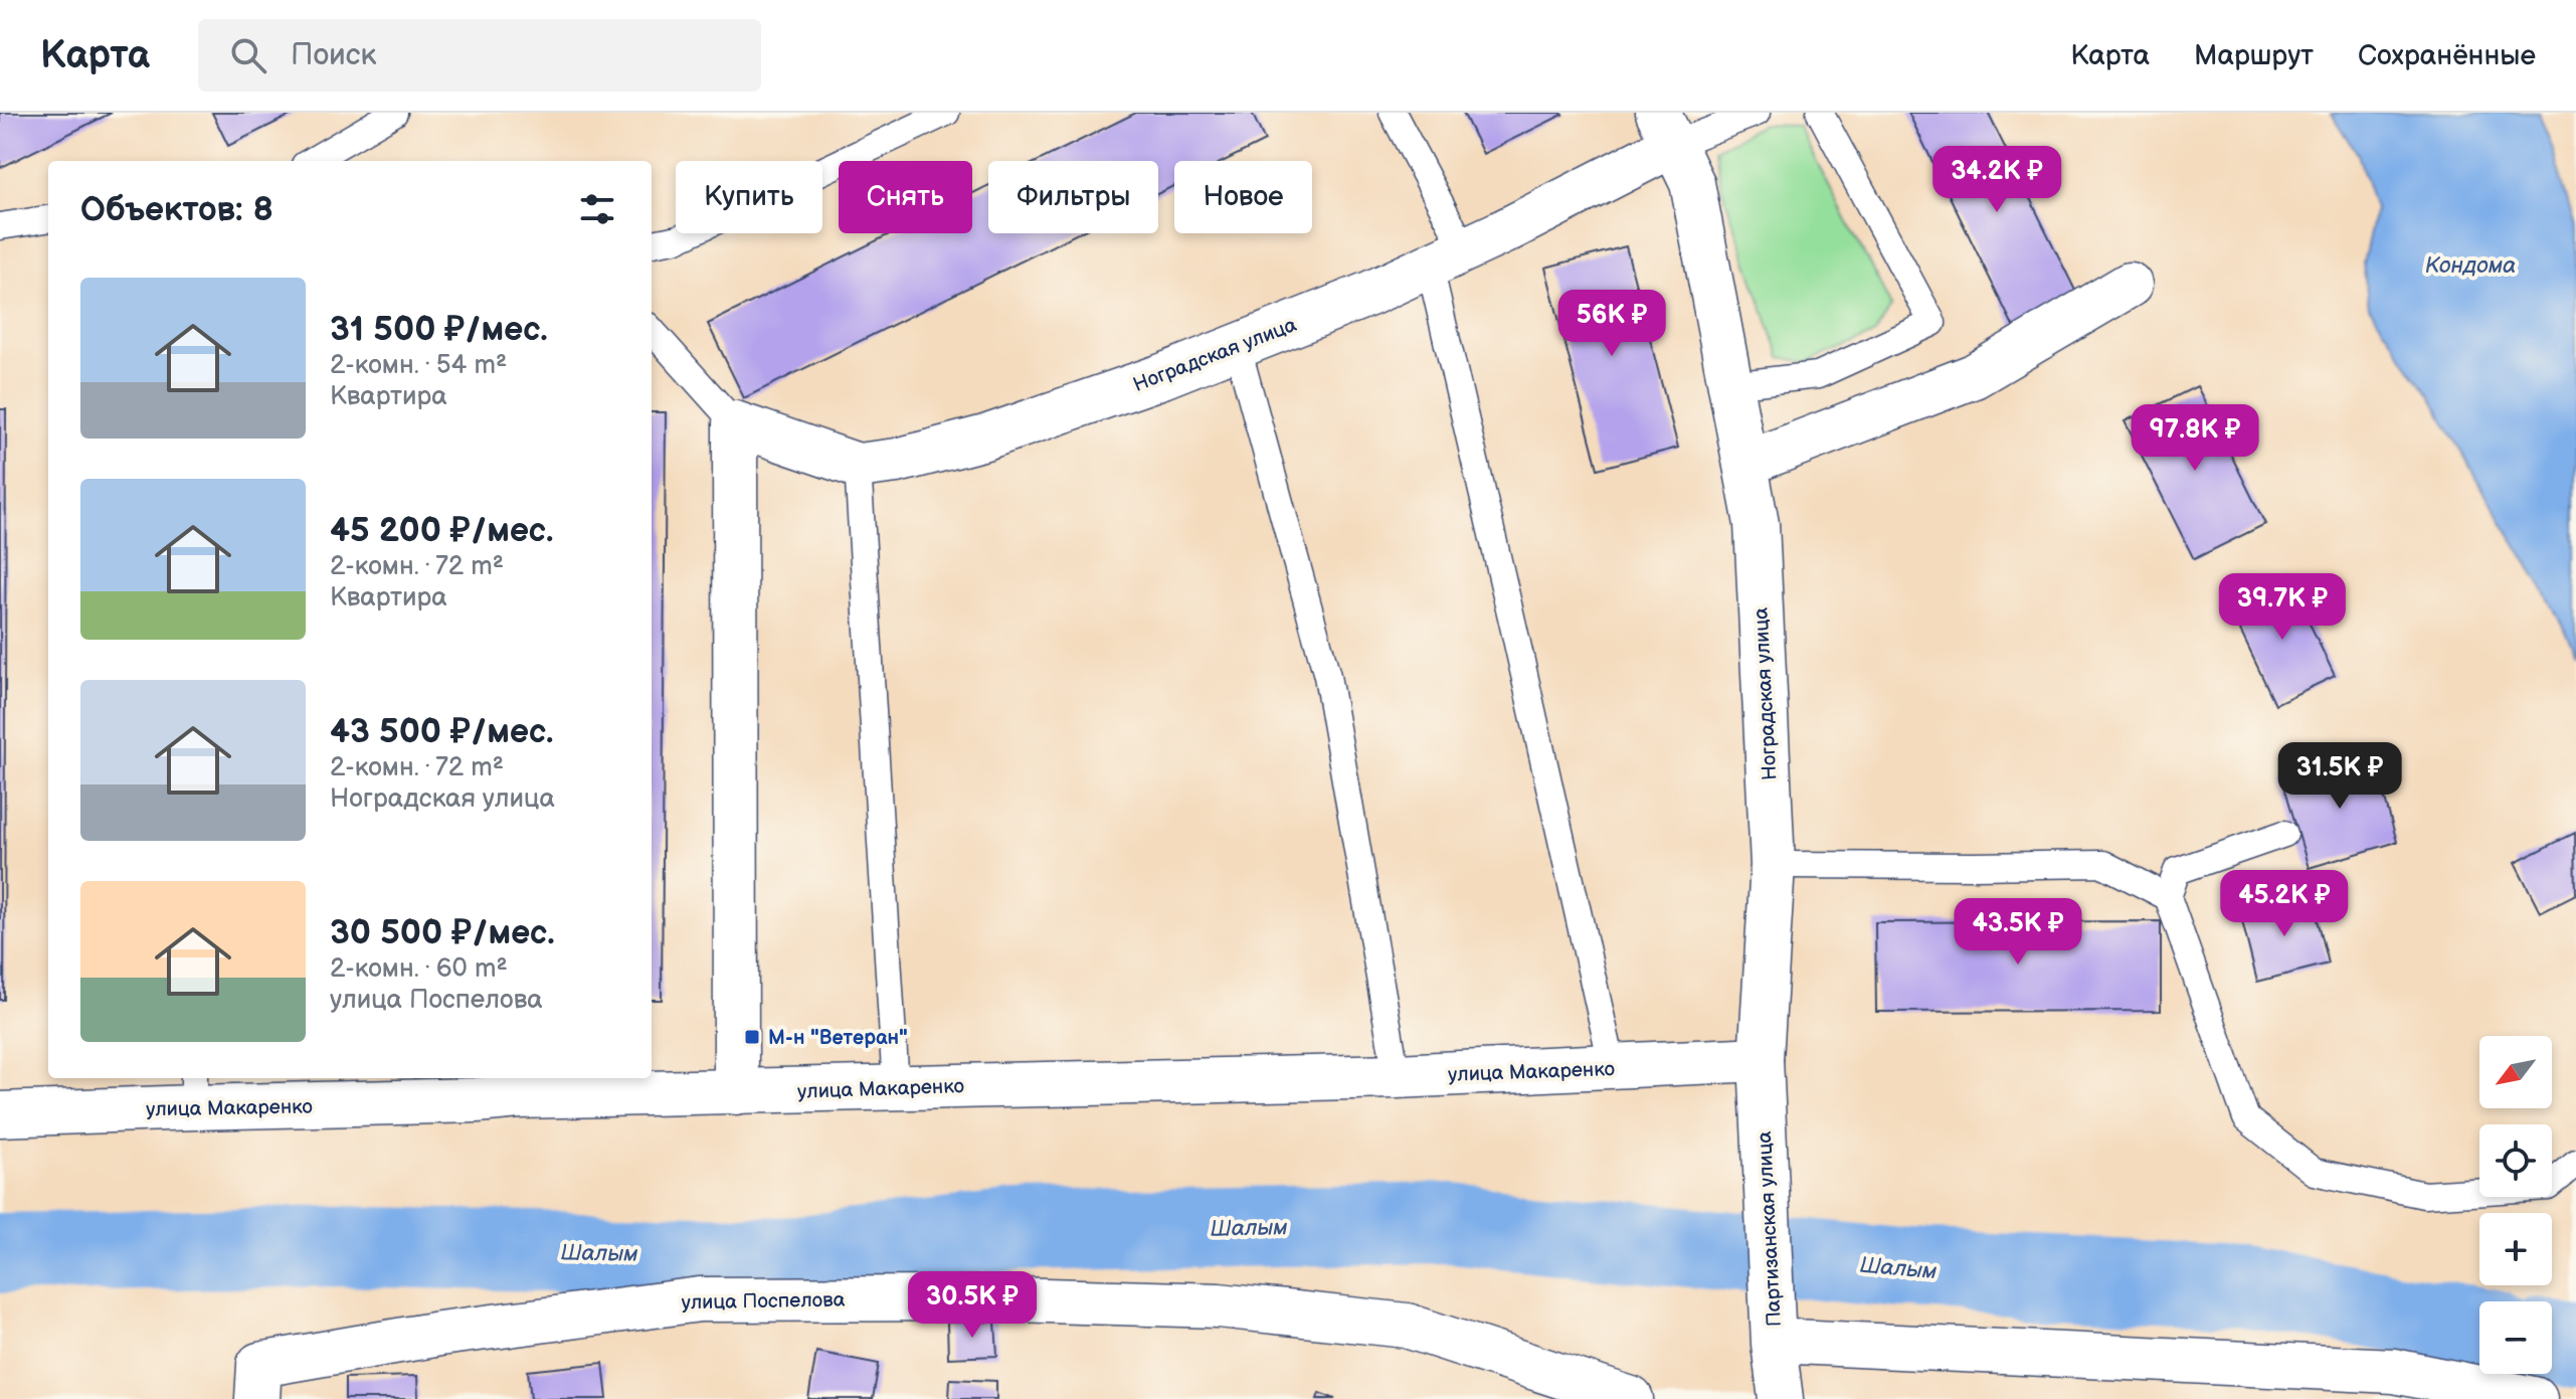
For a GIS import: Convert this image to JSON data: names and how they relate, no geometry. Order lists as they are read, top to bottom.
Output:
{
  "streets": {
    "street": [
      "Ноградская улица",
      "улица Макаренко",
      "Партизанская улица",
      "улица Поспелова"
    ]
  },
  "crossings": [
    ["Ноградская улица", "улица Макаренко"],
    ["Ноградская улица", "Партизанская улица"],
    ["улица Макаренко", "Партизанская улица"]
  ],
  "water": ["Кондома", "Шалым"],
  "places": {
    "transit": ["М-н \"Ветеран\""]
  },
  "north": "bottom left",
  "page": {
    "header": "Карта",
    "search": "Поиск",
    "nav": ["Карта", "Маршрут", "Сохранённые"],
    "price": [
      "34.2K ₽",
      "56K ₽",
      "97.8K ₽",
      "39.7K ₽",
      "31.5K ₽",
      "45.2K ₽",
      "43.5K ₽",
      "30.5K ₽"
    ],
    "chip": [
      "Купить",
      "Снять",
      "Фильтры",
      "Новое"
    ],
    "heading": "Объектов: 8",
    "list": [
      {
        "name": "31 500 ₽/мес.",
        "note": "2-комн. · 54 m² · Квартира"
      },
      {
        "name": "45 200 ₽/мес.",
        "note": "2-комн. · 72 m² · Квартира"
      },
      {
        "name": "43 500 ₽/мес.",
        "note": "2-комн. · 72 m² · Ноградская улица"
      },
      {
        "name": "30 500 ₽/мес.",
        "note": "2-комн. · 60 m² · улица Поспелова"
      }
    ],
    "map_buttons": ["+", "−"]
  }
}
